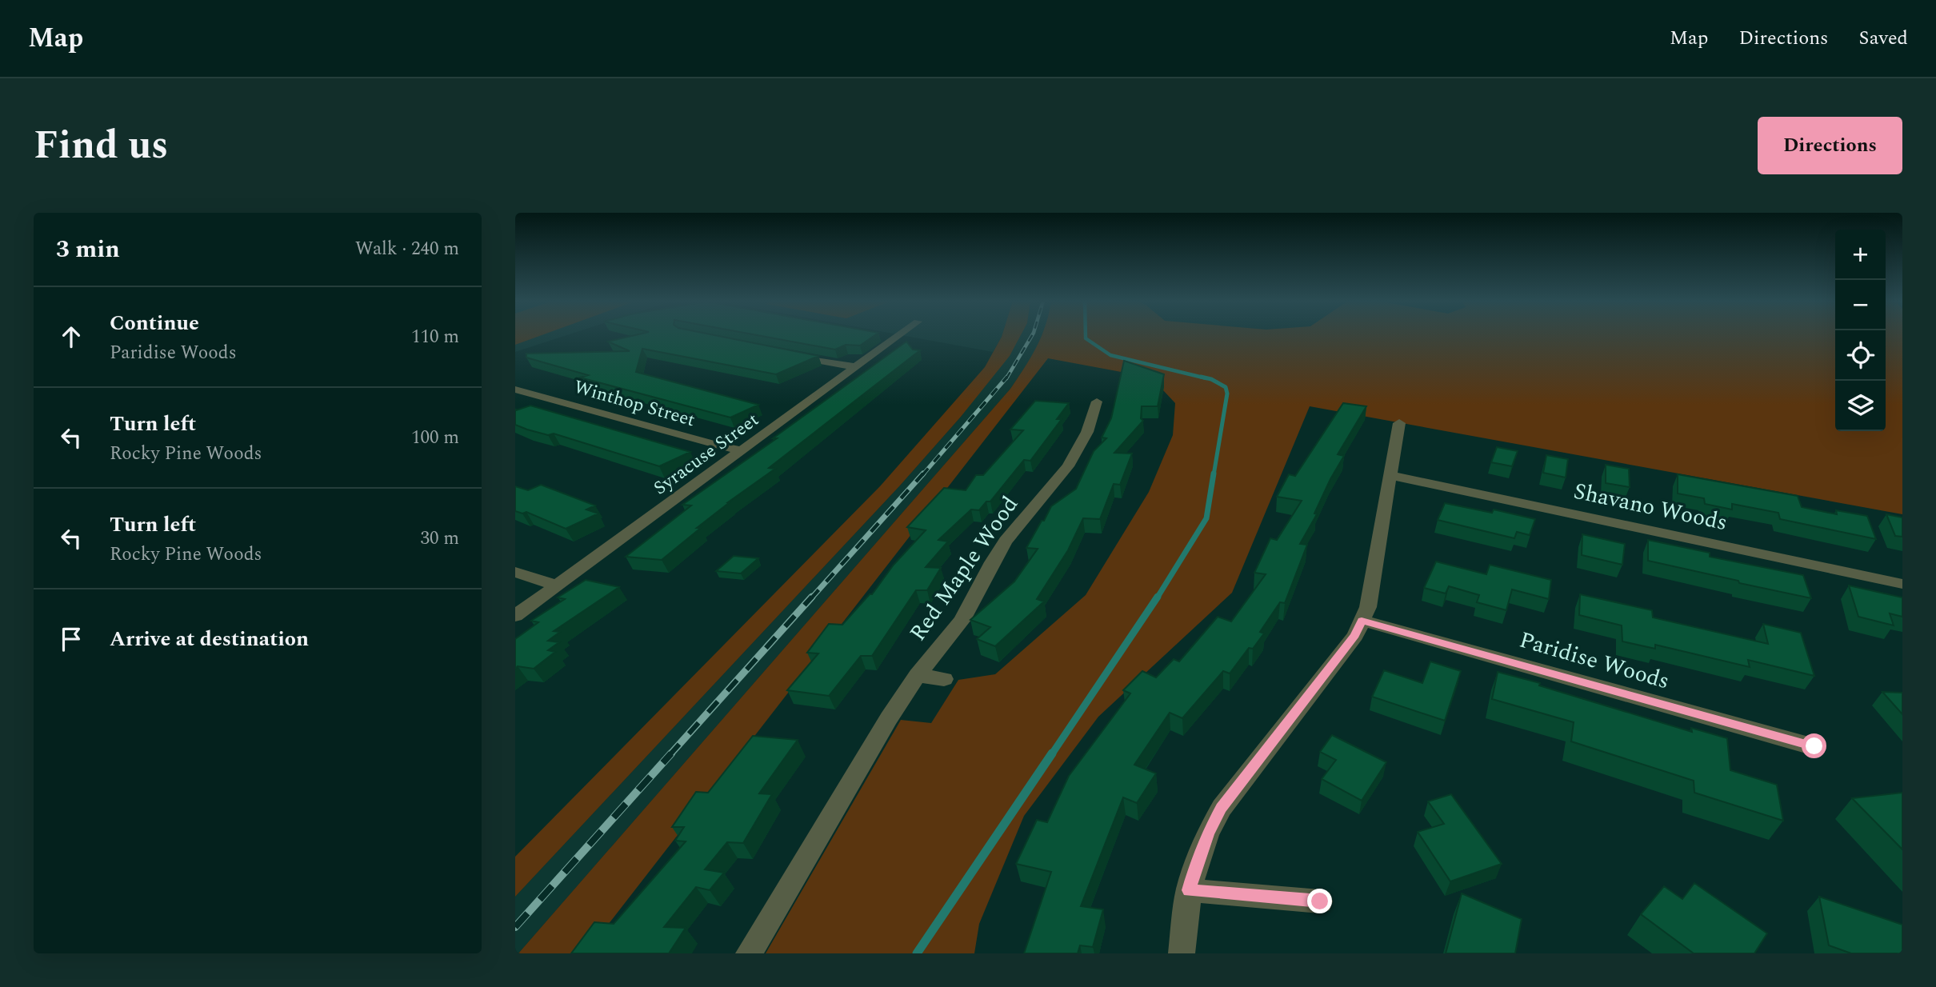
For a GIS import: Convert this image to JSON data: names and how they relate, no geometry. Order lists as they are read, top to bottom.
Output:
{
  "streets": {
    "street": [
      "Winthop Street",
      "Syracuse Street",
      "Shavano Woods",
      "Red Maple Wood",
      "Paridise Woods"
    ]
  },
  "crossings": [
    ["Winthop Street", "Syracuse Street"]
  ],
  "page": {
    "header": "Map",
    "nav": ["Map", "Directions", "Saved"],
    "title": "Find us",
    "buttons": "Directions",
    "heading": ["3 min", "Walk · 240 m"],
    "map_buttons": ["+", "−"],
    "list": [
      ["Continue", "Paridise Woods", "110 m"],
      ["Turn left", "Rocky Pine Woods", "100 m"],
      ["Turn left", "Rocky Pine Woods", "30 m"],
      "Arrive at destination"
    ]
  }
}
